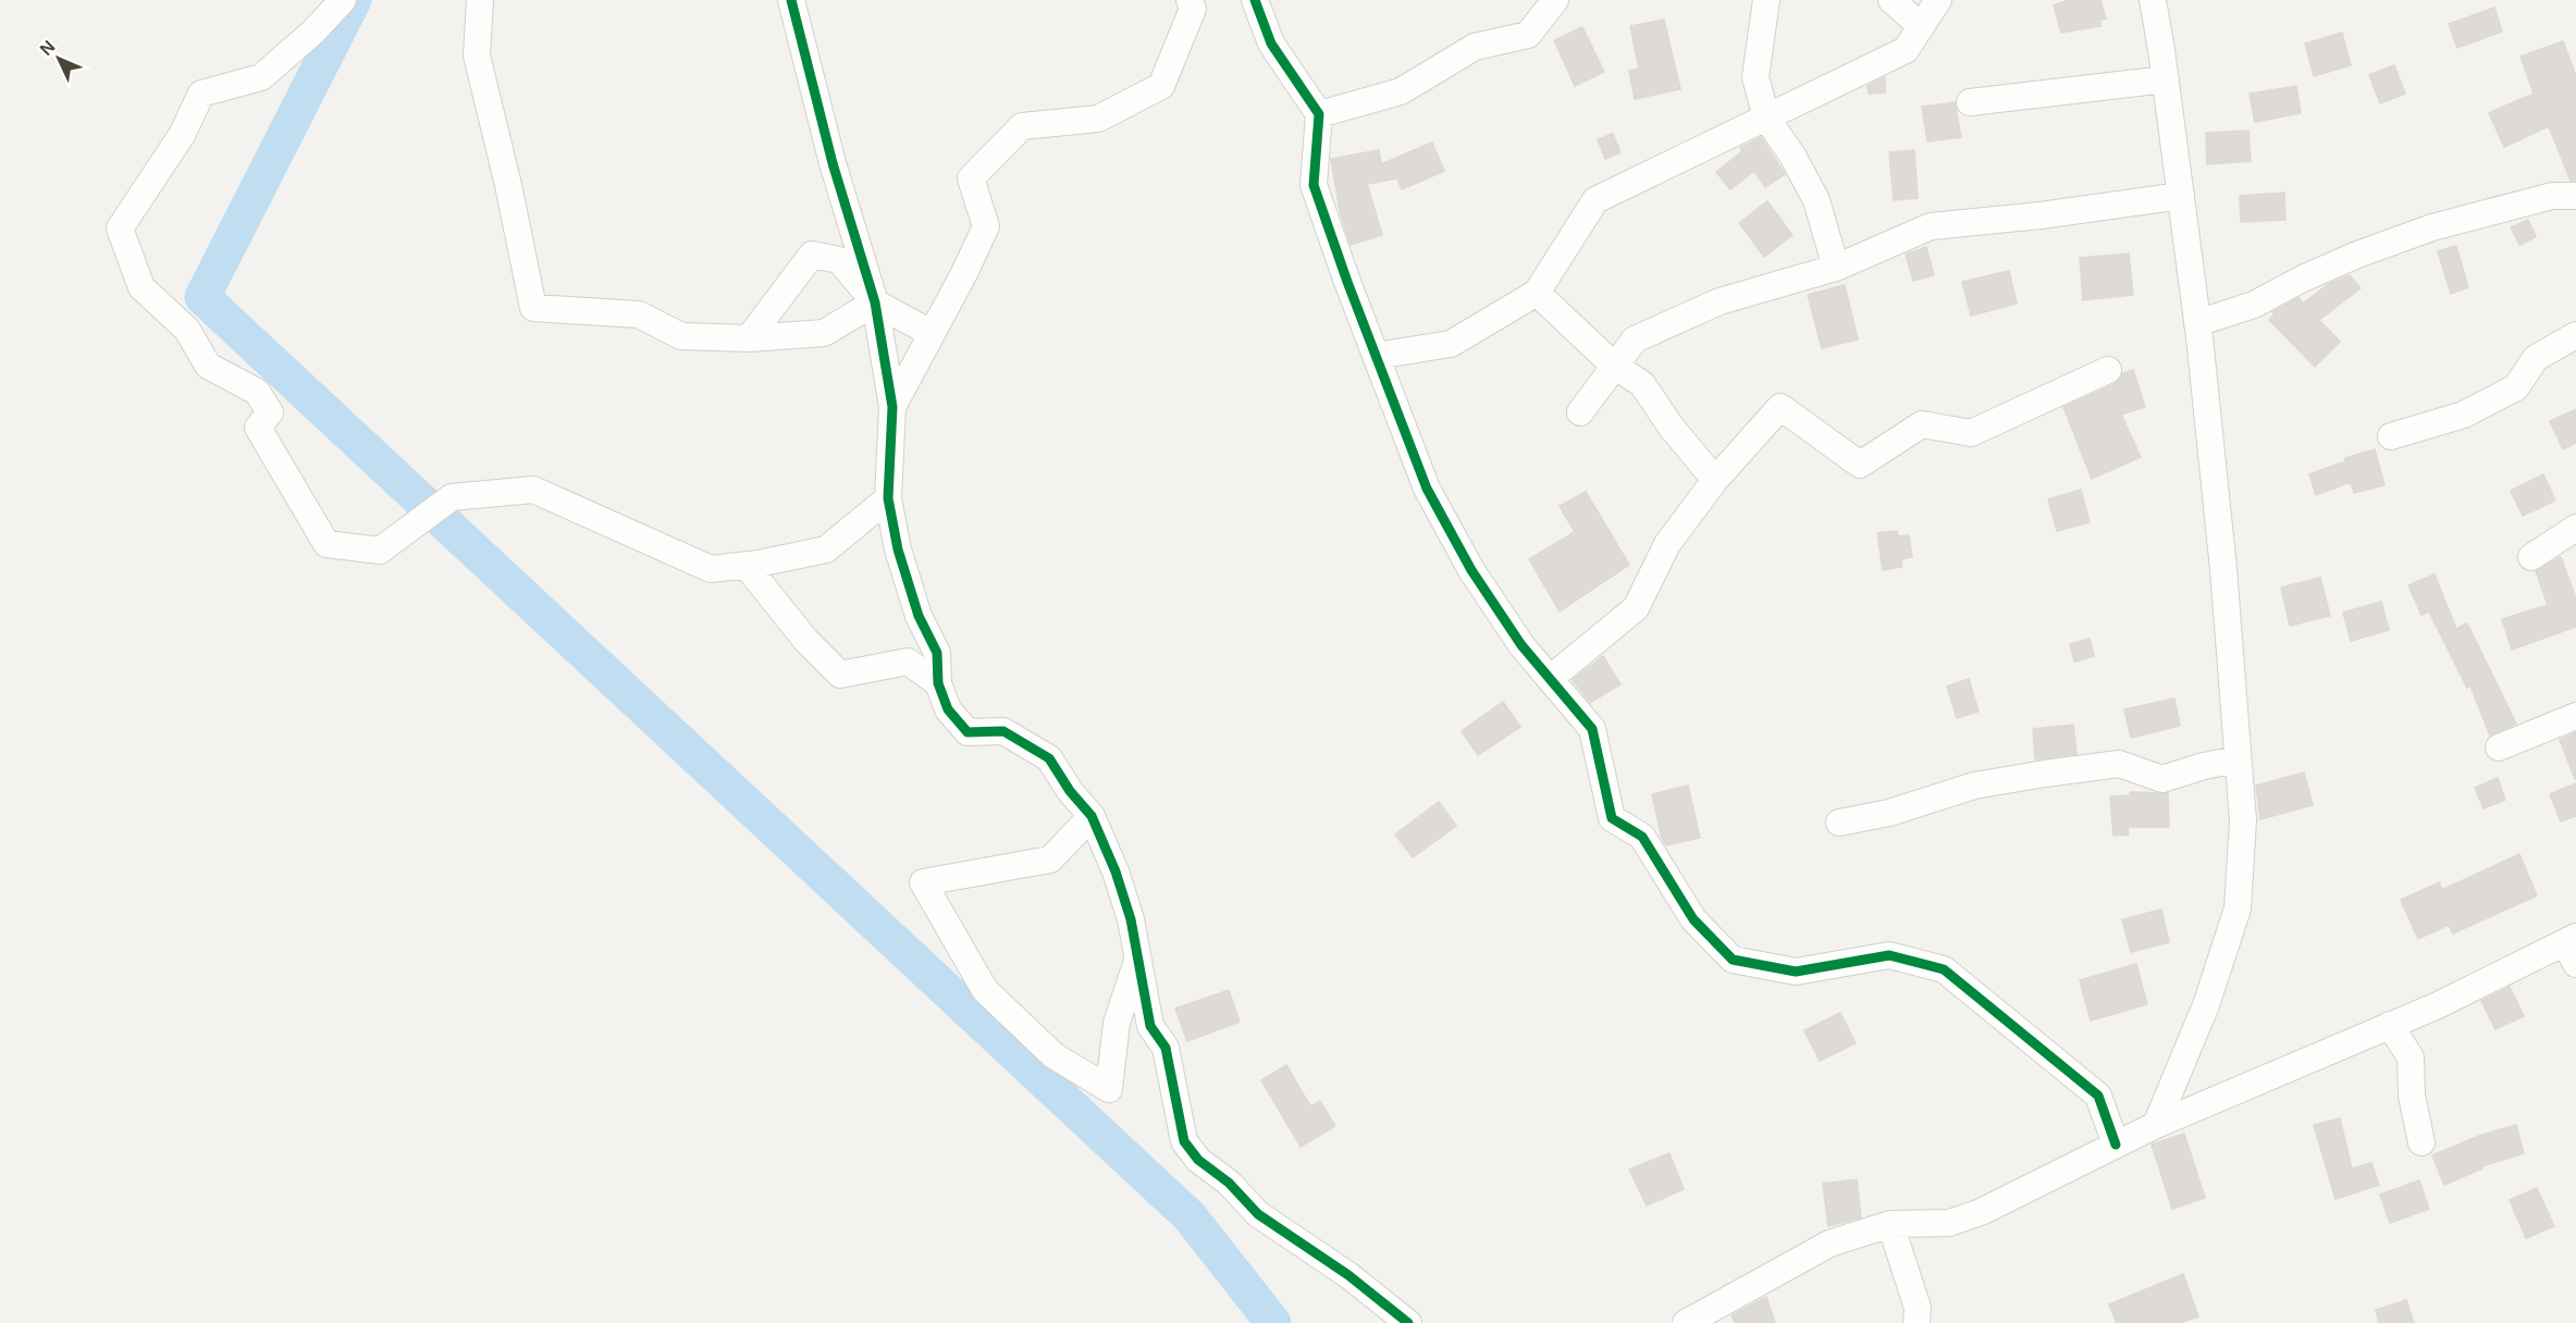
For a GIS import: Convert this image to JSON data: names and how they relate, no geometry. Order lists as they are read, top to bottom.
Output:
{
  "north": "top left"
}
